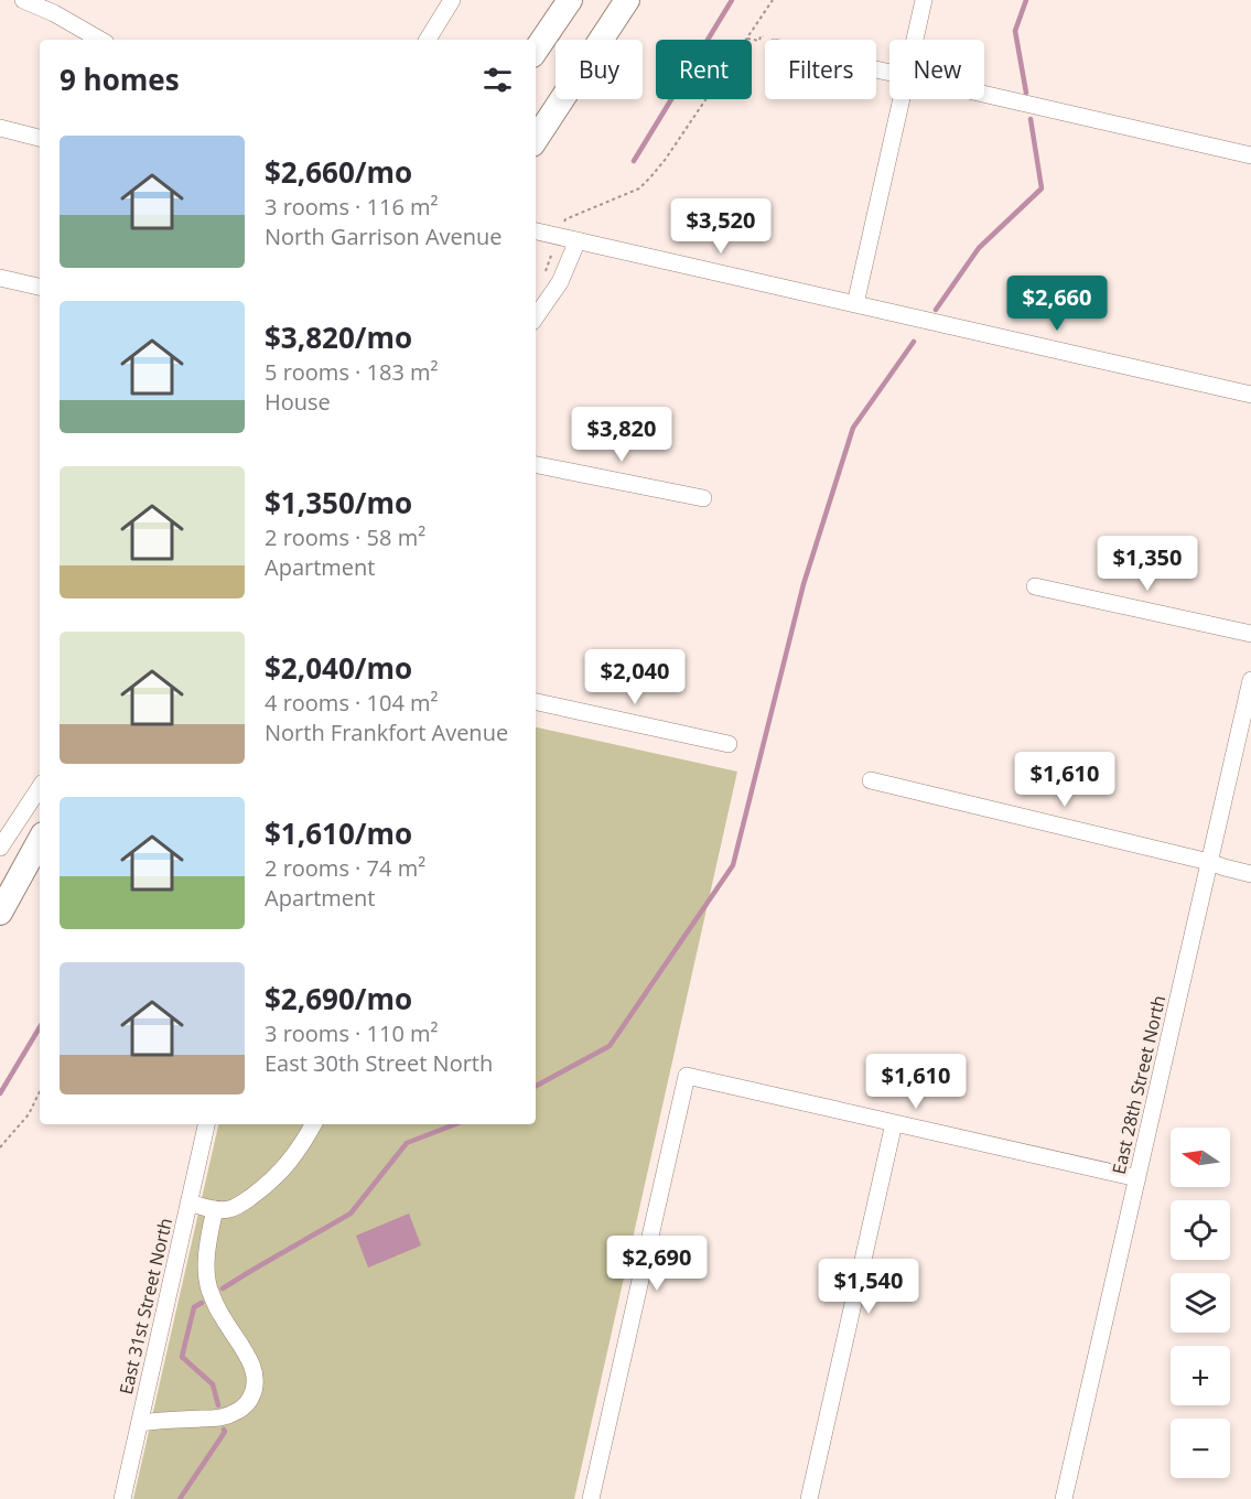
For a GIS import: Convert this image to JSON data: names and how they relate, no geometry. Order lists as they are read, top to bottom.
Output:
{
  "streets": {
    "street": ["East 28th Street North", "East 31st Street North"]
  },
  "north": "left",
  "page": {
    "chip": [
      "Buy",
      "Rent",
      "Filters",
      "New"
    ],
    "heading": "9 homes",
    "list": [
      {
        "name": "$2,660/mo",
        "note": "3 rooms · 116 m² · North Garrison Avenue"
      },
      {
        "name": "$3,820/mo",
        "note": "5 rooms · 183 m² · House"
      },
      {
        "name": "$1,350/mo",
        "note": "2 rooms · 58 m² · Apartment"
      },
      {
        "name": "$2,040/mo",
        "note": "4 rooms · 104 m² · North Frankfort Avenue"
      },
      {
        "name": "$1,610/mo",
        "note": "2 rooms · 74 m² · Apartment"
      },
      {
        "name": "$2,690/mo",
        "note": "3 rooms · 110 m² · East 30th Street North"
      }
    ],
    "price": [
      "$3,520",
      "$2,660",
      "$3,820",
      "$1,350",
      "$2,040",
      "$1,610",
      "$1,610",
      "$2,690",
      "$1,540"
    ],
    "map_buttons": ["+", "−"]
  }
}
